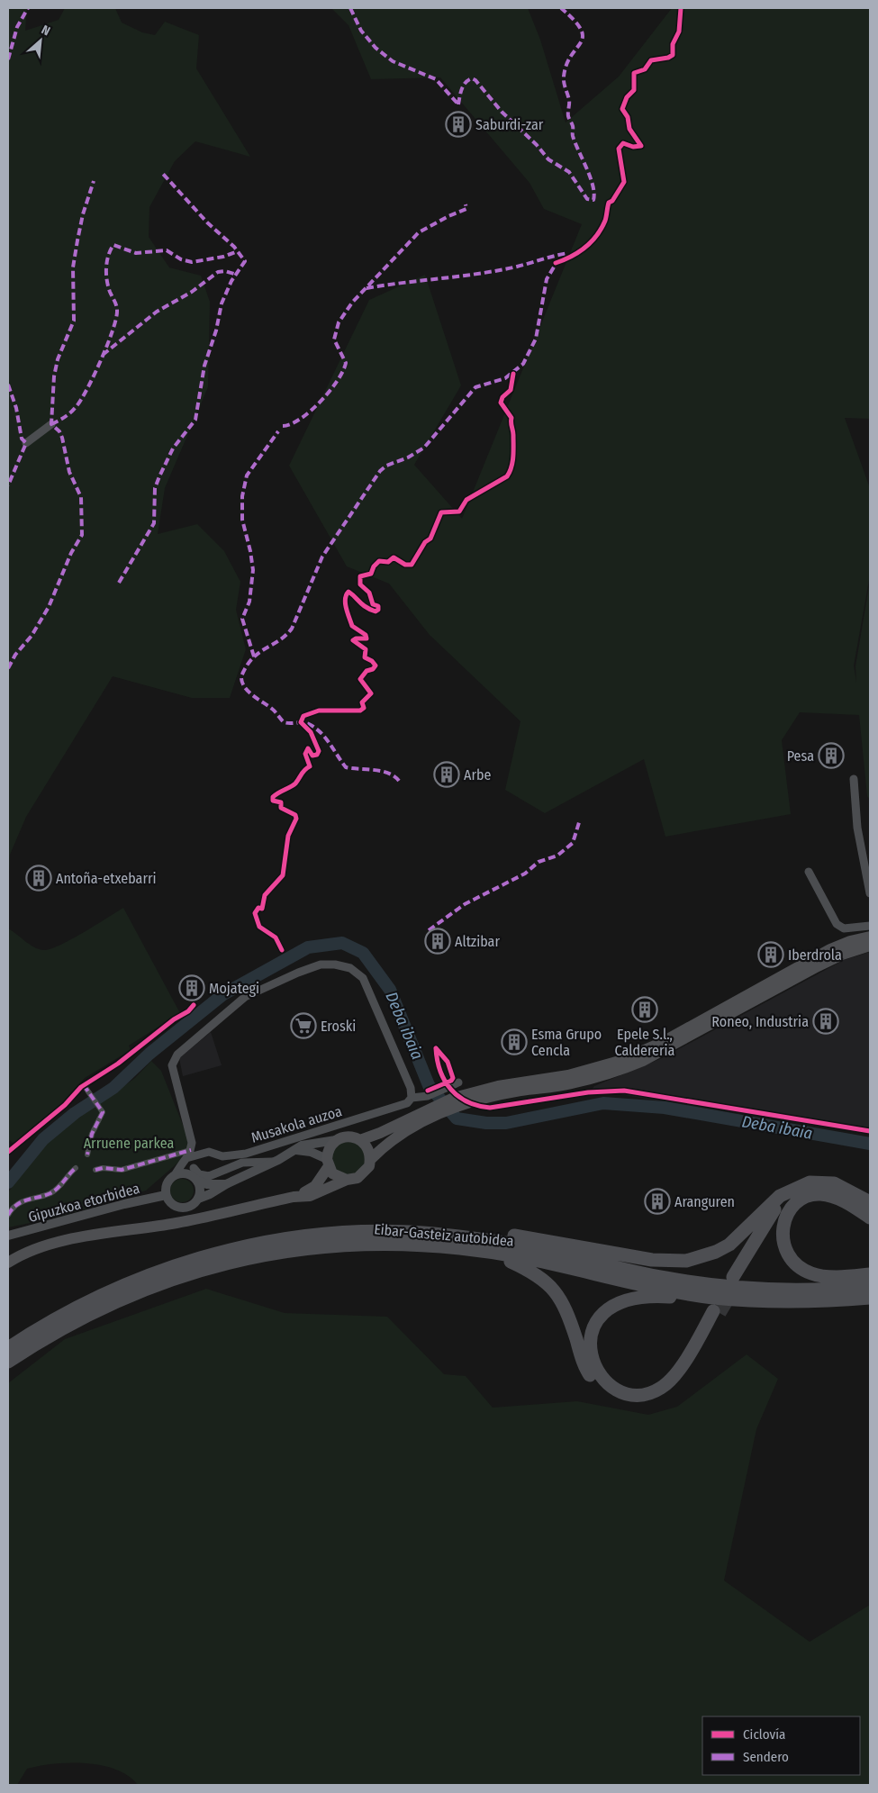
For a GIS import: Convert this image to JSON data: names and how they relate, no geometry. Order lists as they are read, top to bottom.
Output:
{
  "streets": {
    "highway": ["Eibar-Gasteiz autobidea"],
    "street": ["Musakola auzoa", "Gipuzkoa etorbidea"]
  },
  "crossings": [
    ["Musakola auzoa", "Gipuzkoa etorbidea"]
  ],
  "water": ["Deba ibaia"],
  "parks": ["Arruene parkea"],
  "places": {
    "building": [
      "Saburdi-zar",
      "Pesa",
      "Arbe",
      "Antoña-etxebarri",
      "Altzibar",
      "Iberdrola",
      "Mojategi",
      "Epele S.l., Caldereria",
      "Roneo, Industria",
      "Esma Grupo Cencla",
      "Aranguren"
    ],
    "supermarket": ["Eroski"]
  },
  "legend": ["Ciclovía", "Sendero"],
  "north": "top right"
}
